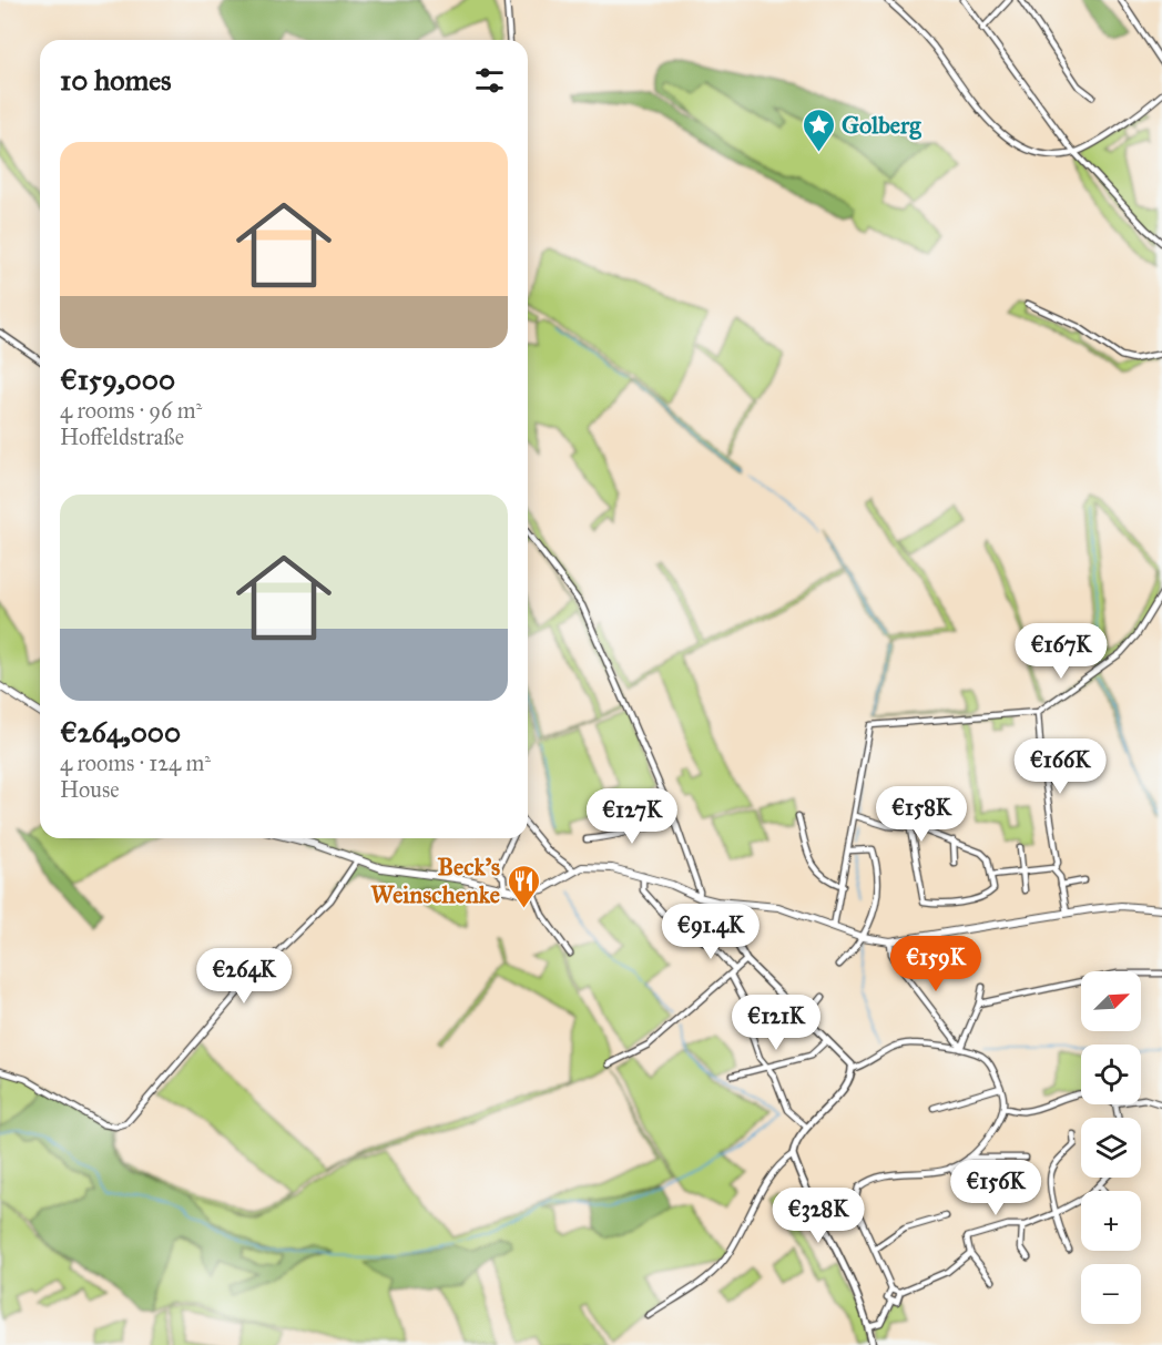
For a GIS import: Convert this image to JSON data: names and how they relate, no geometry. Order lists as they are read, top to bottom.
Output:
{
  "places": {
    "place": ["Golberg"],
    "restaurant": ["Beck's Weinschenke"]
  },
  "north": "top right",
  "page": {
    "heading": "10 homes",
    "list": [
      {
        "name": "€159,000",
        "note": "4 rooms · 96 m² · Hoffeldstraße"
      },
      {
        "name": "€264,000",
        "note": "4 rooms · 124 m² · House"
      }
    ],
    "price": [
      "€167K",
      "€166K",
      "€158K",
      "€127K",
      "€91.4K",
      "€159K",
      "€264K",
      "€121K",
      "€156K",
      "€328K"
    ],
    "map_buttons": ["+", "−"]
  }
}
